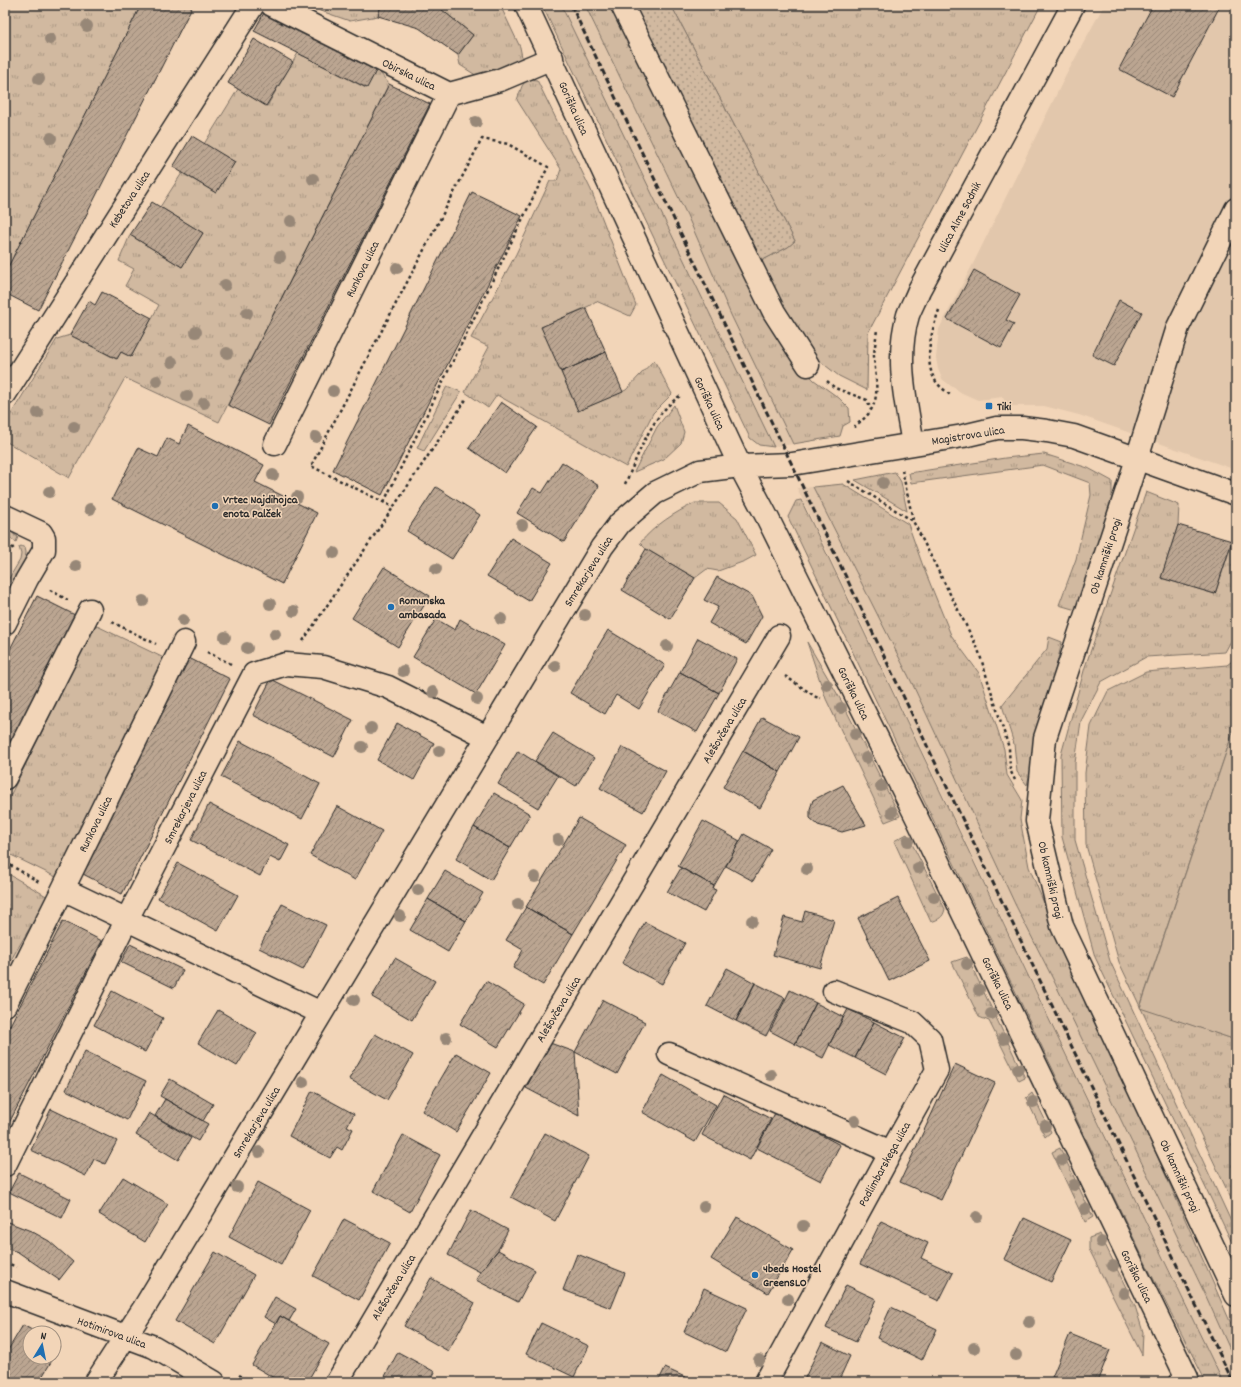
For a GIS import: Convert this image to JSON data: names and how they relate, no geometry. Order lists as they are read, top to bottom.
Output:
{
  "streets": {
    "street": [
      "Obirska ulica",
      "Goriška ulica",
      "Kebetova ulica",
      "Ulica Alme Sodnik",
      "Runkova ulica",
      "Magistrova ulica",
      "Ob kamniški progi",
      "Smrekarjeva ulica",
      "Alešovčeva ulica",
      "Podlimbarskega ulica",
      "Hotimirova ulica"
    ]
  },
  "crossings": [
    ["Obirska ulica", "Goriška ulica"],
    ["Obirska ulica", "Runkova ulica"],
    ["Goriška ulica", "Magistrova ulica"],
    ["Goriška ulica", "Smrekarjeva ulica"],
    ["Ulica Alme Sodnik", "Magistrova ulica"],
    ["Magistrova ulica", "Ob kamniški progi"],
    ["Magistrova ulica", "Smrekarjeva ulica"],
    ["Smrekarjeva ulica", "Hotimirova ulica"]
  ],
  "places": {
    "transit": ["Tiki"],
    "other": ["Vrtec Najdihojca enota Palček", "Romunska ambasada", "4beds Hostel GreenSLO"]
  },
  "north": "top"
}
